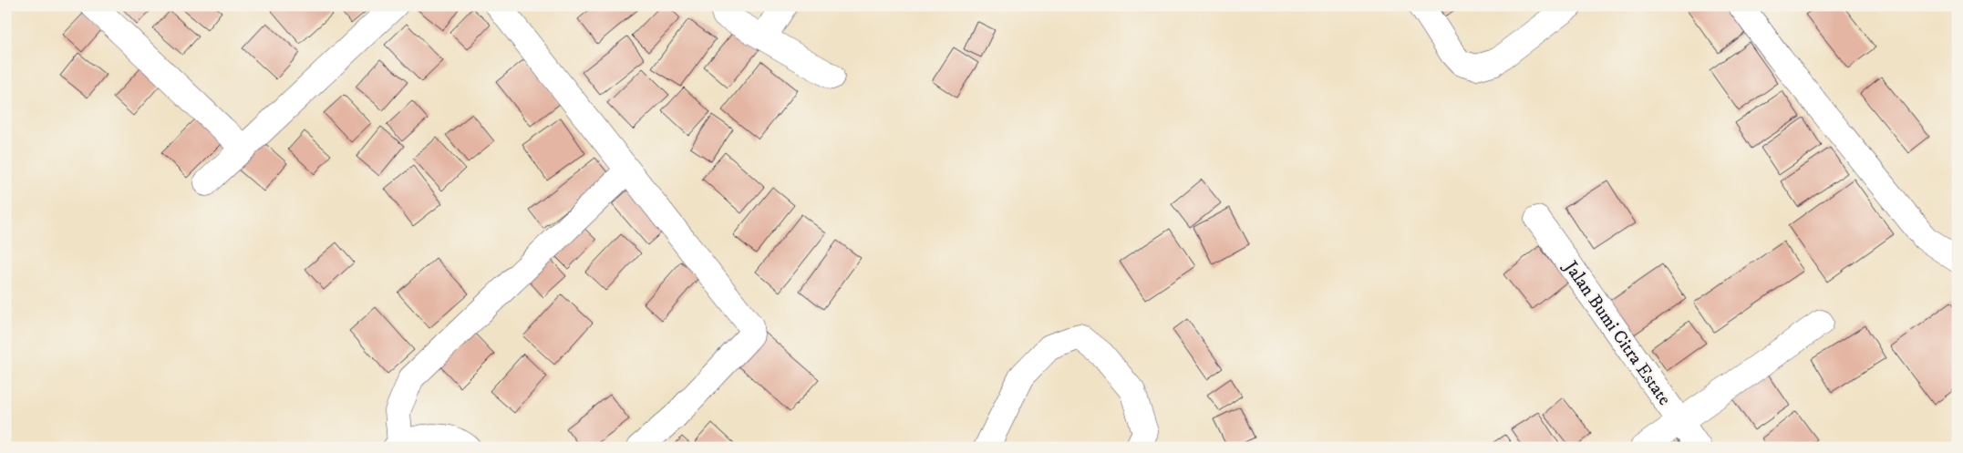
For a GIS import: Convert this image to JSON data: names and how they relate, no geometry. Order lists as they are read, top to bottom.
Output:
{
  "streets": {
    "street": ["Jalan Bumi Citra Estate"]
  }
}
